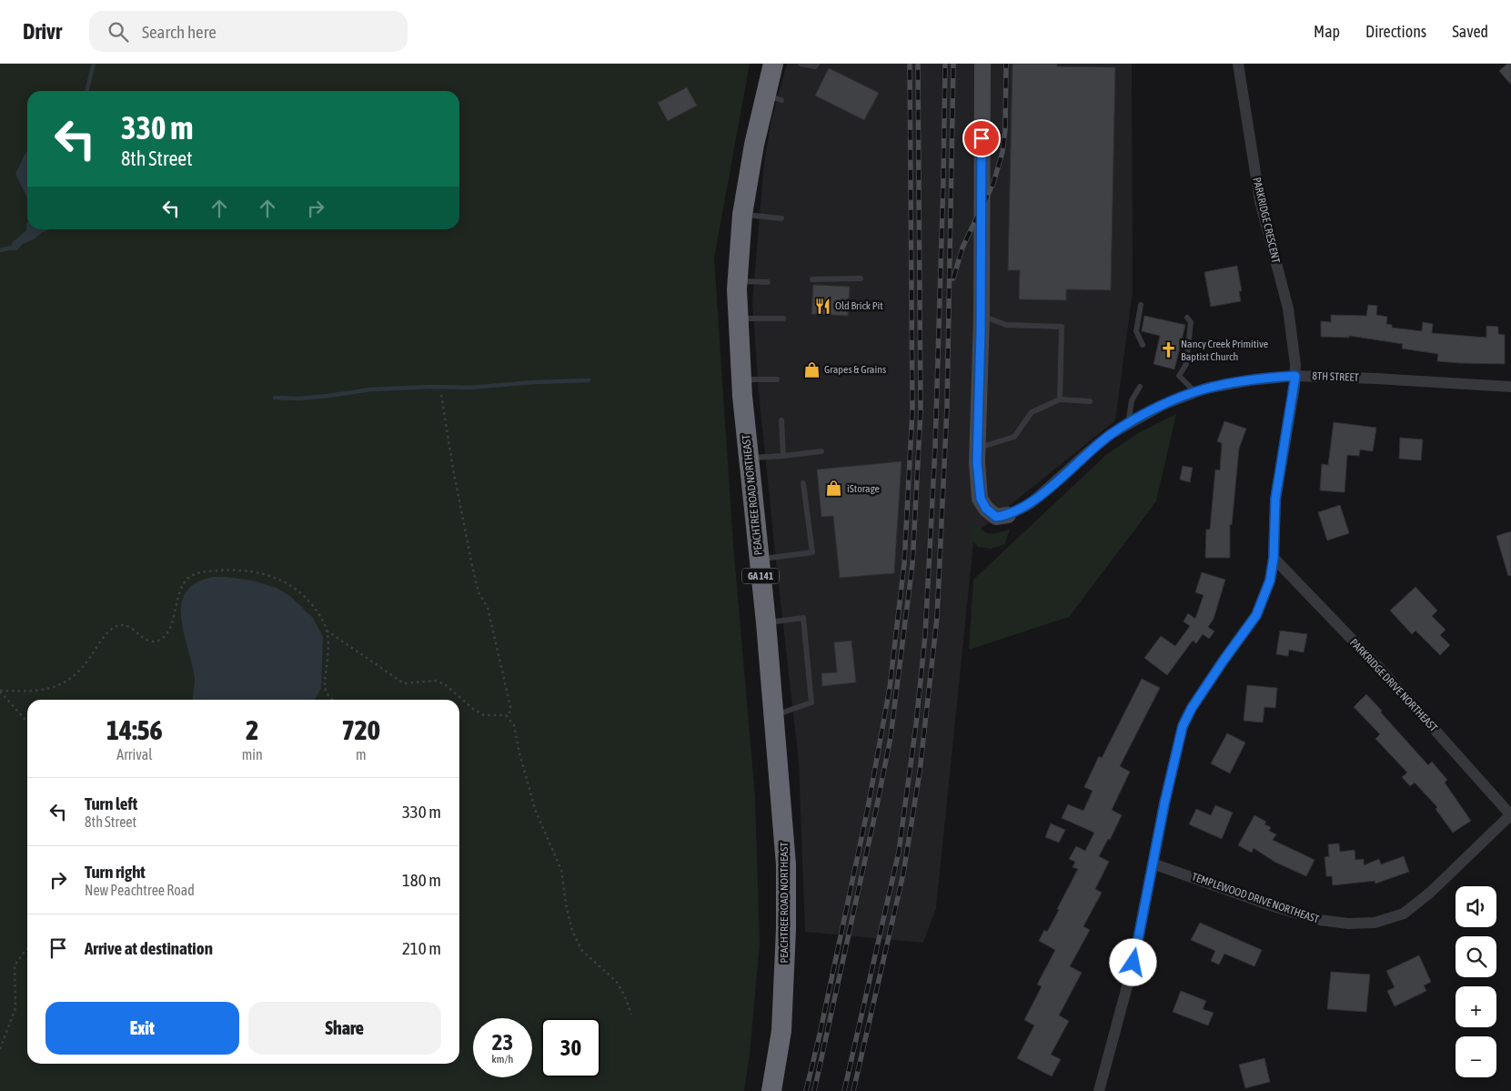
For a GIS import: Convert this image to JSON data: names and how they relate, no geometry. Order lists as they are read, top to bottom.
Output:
{
  "streets": {
    "highway": ["PEACHTREE ROAD NORTHEAST", "GA 141"],
    "street": [
      "PARKRIDGE CRESCENT",
      "8TH STREET",
      "PARKRIDGE DRIVE NORTHEAST",
      "TEMPLEWOOD DRIVE NORTHEAST"
    ]
  },
  "crossings": [
    ["PARKRIDGE CRESCENT", "8TH STREET"],
    ["PARKRIDGE CRESCENT", "PARKRIDGE DRIVE NORTHEAST"],
    ["PARKRIDGE CRESCENT", "TEMPLEWOOD DRIVE NORTHEAST"],
    ["PARKRIDGE DRIVE NORTHEAST", "TEMPLEWOOD DRIVE NORTHEAST"]
  ],
  "places": {
    "restaurant": ["Old Brick Pit"],
    "church": ["Nancy Creek Primitive Baptist Church"],
    "shop": ["Grapes & Grains", "iStorage"]
  },
  "page": {
    "header": "Drivr",
    "search": "Search here",
    "nav": ["Map", "Directions", "Saved"],
    "turn": ["330 m", "8th Street"],
    "eta": [
      "14:56",
      "Arrival",
      "2",
      "min",
      "720",
      "m"
    ],
    "list": [
      {
        "name": "Turn left",
        "note": "8th Street",
        "value": "330 m"
      },
      {
        "name": "Turn right",
        "note": "New Peachtree Road",
        "value": "180 m"
      },
      {
        "name": "Arrive at destination",
        "value": "210 m"
      }
    ],
    "map_buttons": ["+", "−"],
    "buttons": ["Exit", "Share"],
    "speed": "23 km/h",
    "limit": "30"
  }
}
